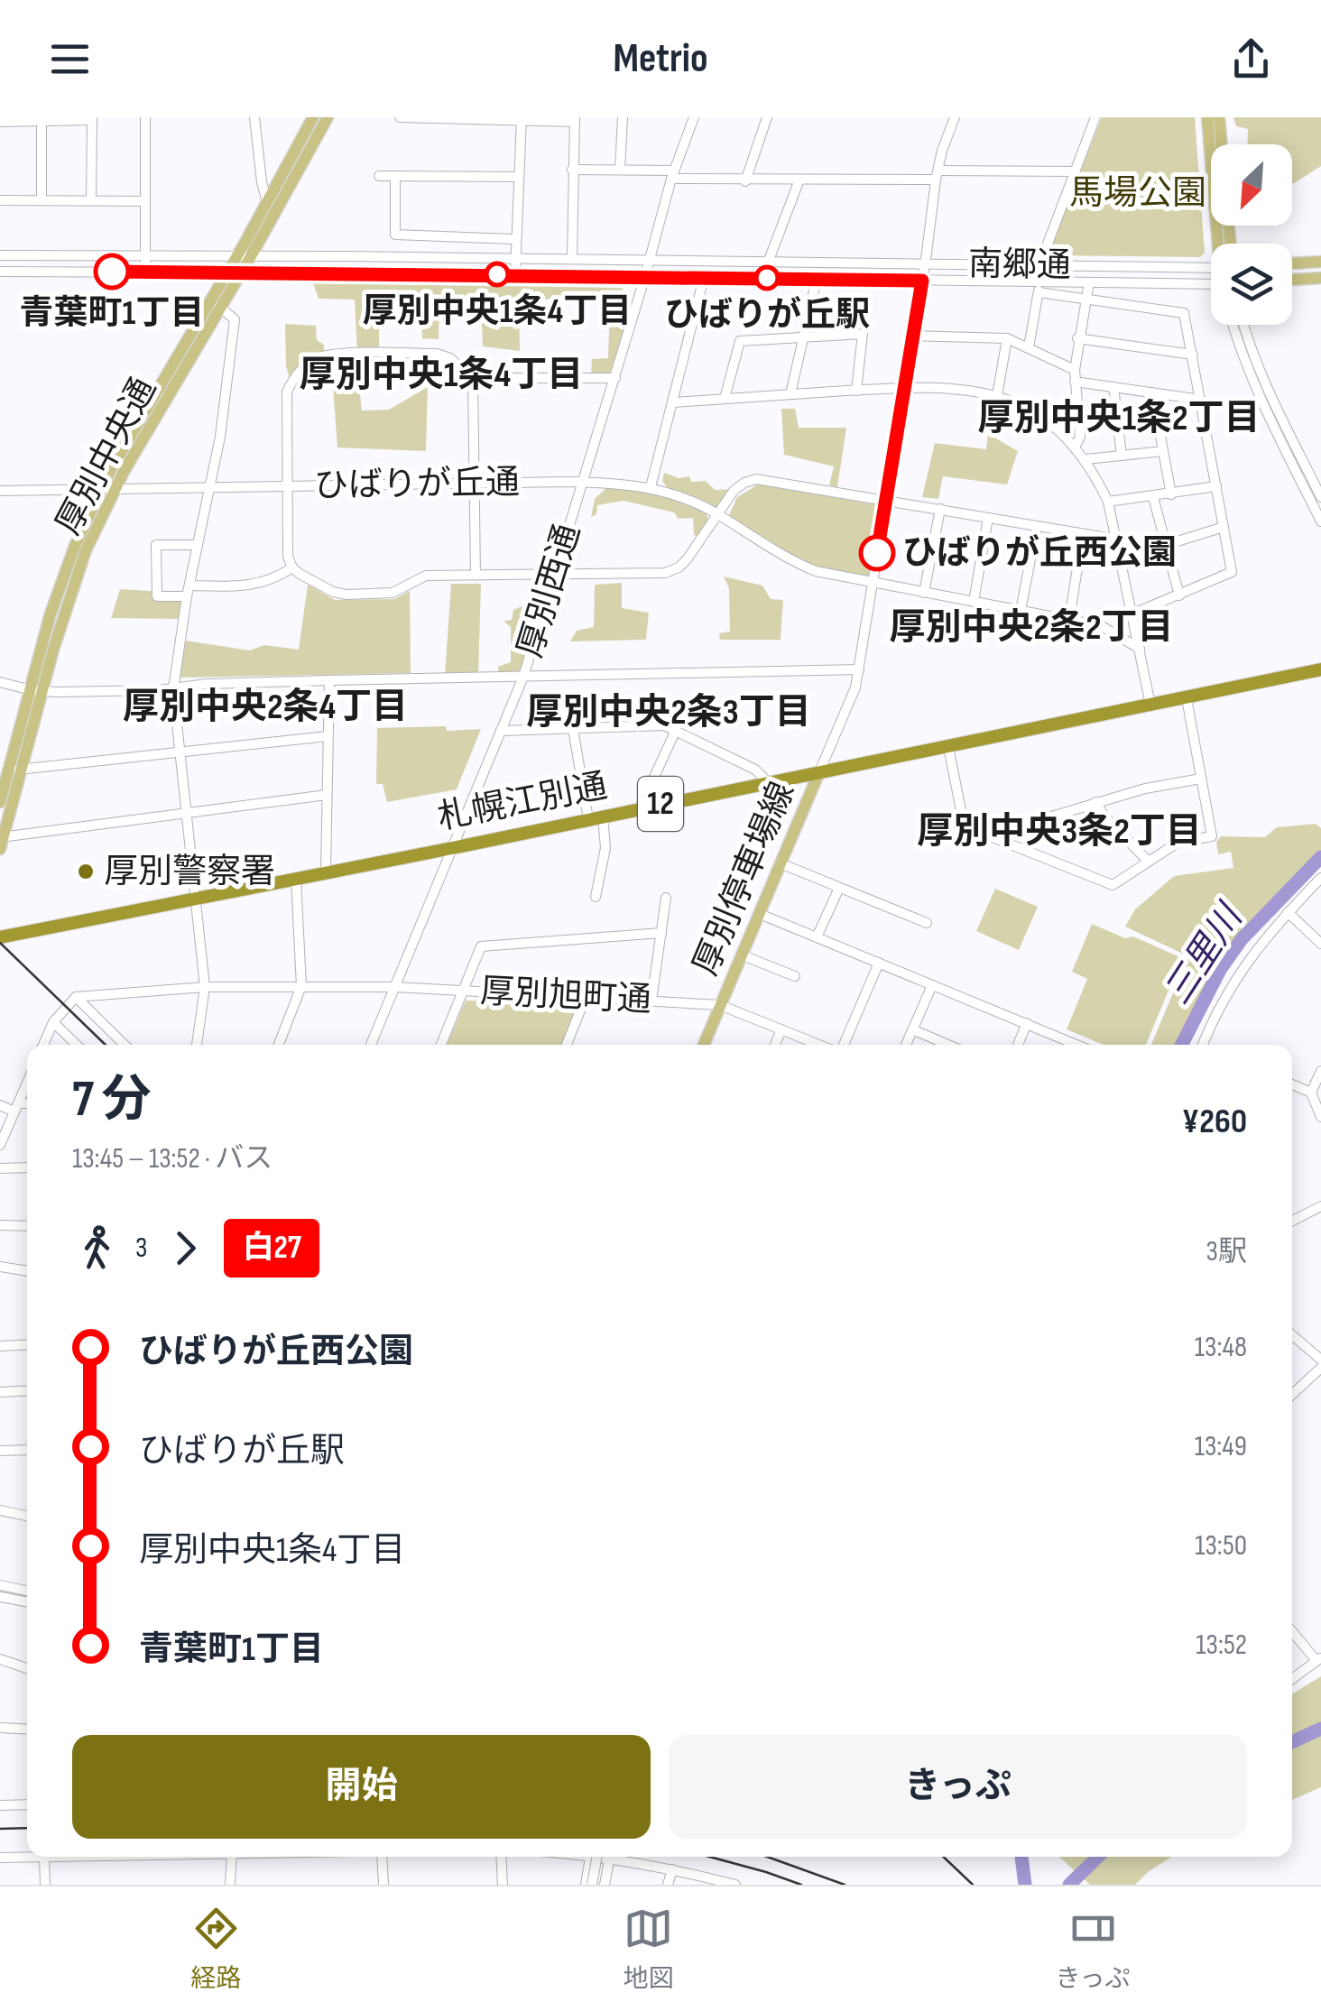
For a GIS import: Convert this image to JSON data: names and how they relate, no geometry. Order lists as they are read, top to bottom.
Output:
{
  "streets": {
    "highway": ["札幌江別通", "12"],
    "main road": ["厚別中央通", "厚別停車場線"],
    "street": [
      "南郷通",
      "ひばりが丘通",
      "厚別西通",
      "厚別旭町通"
    ]
  },
  "crossings": [
    ["南郷通", "厚別中央通"],
    ["南郷通", "厚別西通"],
    ["厚別中央通", "ひばりが丘通"],
    ["ひばりが丘通", "厚別西通"],
    ["厚別西通", "札幌江別通"],
    ["厚別西通", "厚別旭町通"],
    ["札幌江別通", "厚別停車場線"],
    ["厚別停車場線", "厚別旭町通"]
  ],
  "districts": [
    "厚別中央1条4丁目",
    "厚別中央1条2丁目",
    "厚別中央2条2丁目",
    "厚別中央2条4丁目",
    "厚別中央2条3丁目",
    "厚別中央3条2丁目"
  ],
  "water": ["三里川"],
  "parks": ["馬場公園"],
  "places": [
    "青葉町1丁目",
    "厚別中央1条4丁目",
    "ひばりが丘駅",
    "ひばりが丘西公園",
    "厚別警察署"
  ],
  "lines": ["bus line 白27"],
  "north": "bottom left",
  "page": {
    "header": "Metrio",
    "heading": ["7 分", "13:45 – 13:52 · バス", "¥260"],
    "legs": ["3", "白27", "3駅"],
    "list": [
      {
        "name": "ひばりが丘西公園",
        "value": "13:48"
      },
      {
        "name": "ひばりが丘駅",
        "value": "13:49"
      },
      {
        "name": "厚別中央1条4丁目",
        "value": "13:50"
      },
      {
        "name": "青葉町1丁目",
        "value": "13:52"
      }
    ],
    "buttons": ["開始", "きっぷ"],
    "tabs": ["経路", "地図", "きっぷ"]
  }
}
